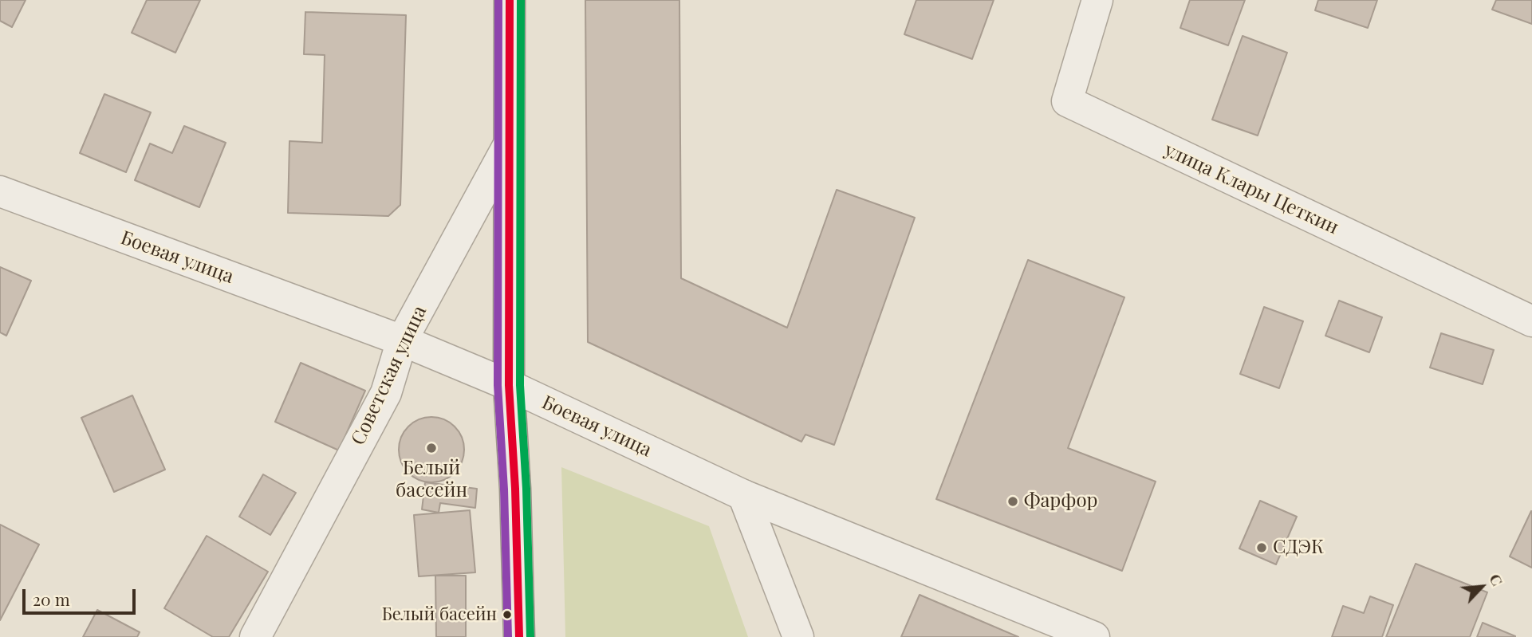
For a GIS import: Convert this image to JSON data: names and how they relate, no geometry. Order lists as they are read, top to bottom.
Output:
{
  "streets": {
    "street": ["улица Клары Цеткин", "Боевая улица", "Советская улица"]
  },
  "crossings": [
    ["Боевая улица", "Советская улица"]
  ],
  "places": [
    "Белый баcсейн",
    "Фарфор",
    "СДЭК",
    "Белый басейн"
  ],
  "scale_bar": "20 m",
  "north": "top right"
}
